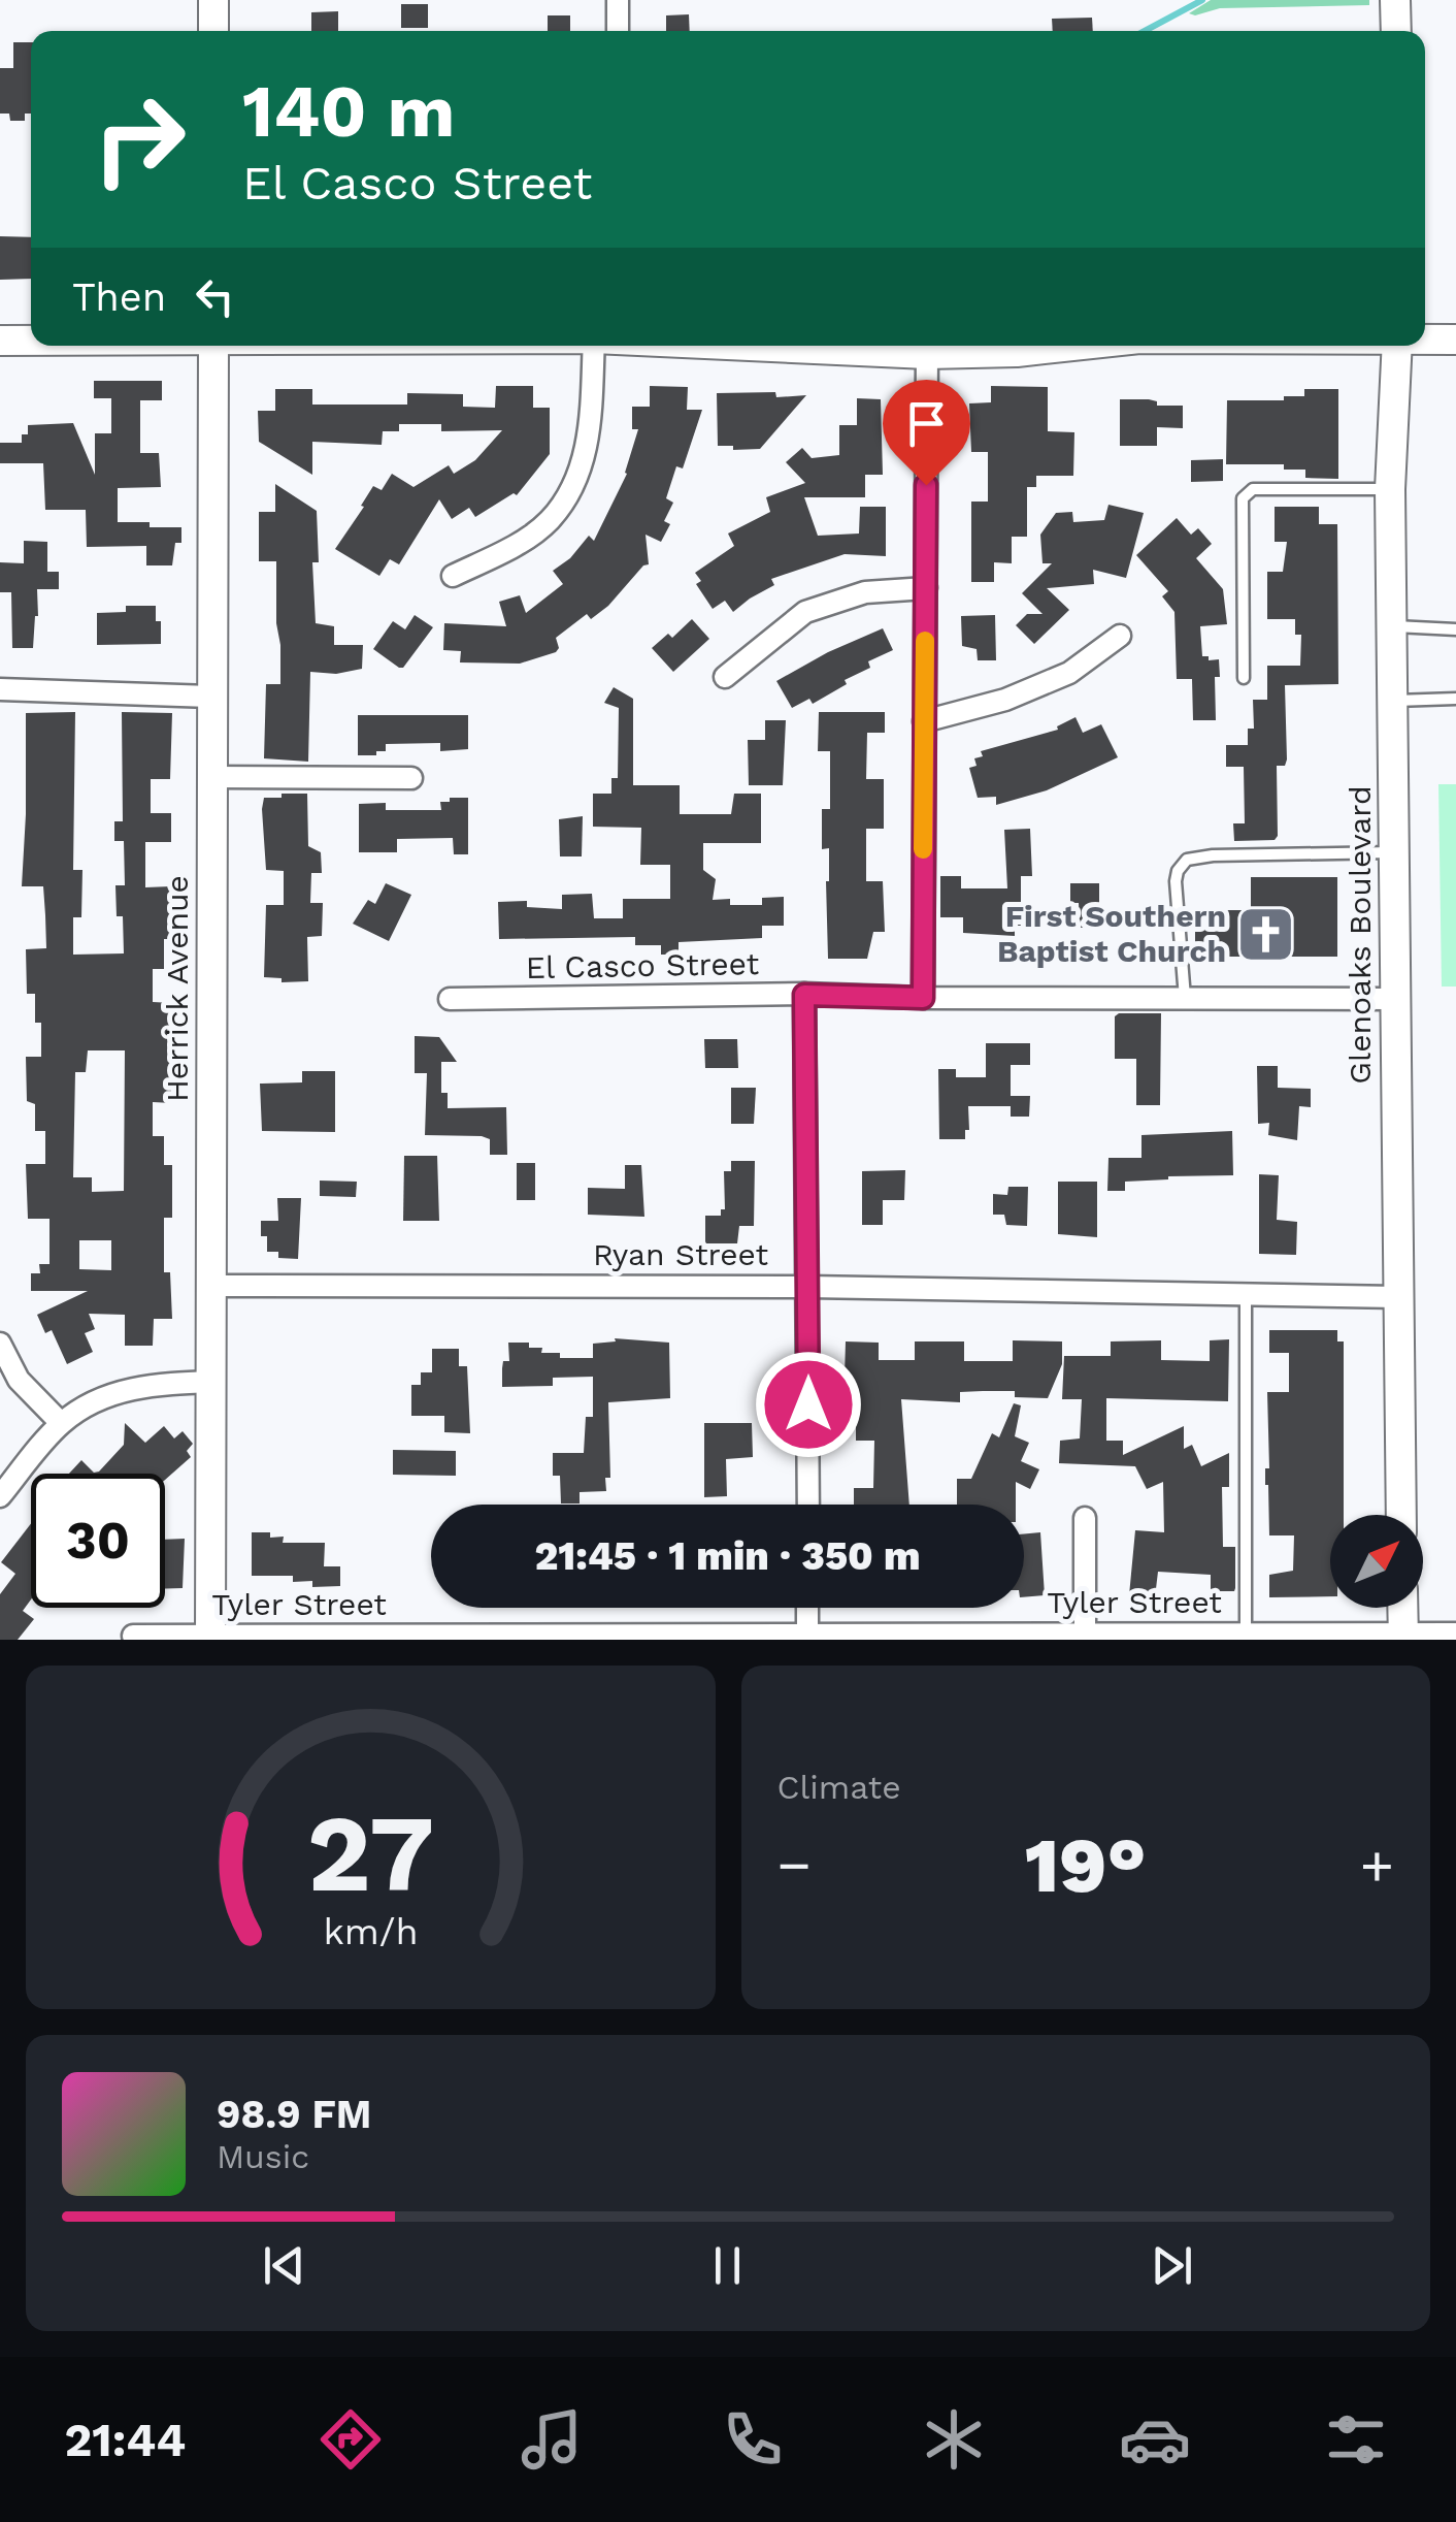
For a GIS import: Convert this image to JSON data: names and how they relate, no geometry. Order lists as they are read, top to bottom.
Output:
{
  "streets": {
    "street": [
      "Glenoaks Boulevard",
      "El Casco Street",
      "Herrick Avenue",
      "Ryan Street",
      "Tyler Street"
    ]
  },
  "crossings": [
    ["Glenoaks Boulevard", "El Casco Street"],
    ["Glenoaks Boulevard", "Ryan Street"],
    ["Herrick Avenue", "Ryan Street"],
    ["Herrick Avenue", "Tyler Street"]
  ],
  "places": {
    "church": ["First Southern Baptist Church"]
  },
  "north": "top right",
  "page": {
    "turn": ["140 m", "El Casco Street"],
    "then": "Then",
    "limit": "30",
    "trip": "21:45 · 1 min · 350 m",
    "tile": "Climate",
    "heat": ["−", "19°", "+"],
    "song": ["98.9 FM", "Music"],
    "tabs": "21:44",
    "gauge": ["27", "km/h"]
  }
}
